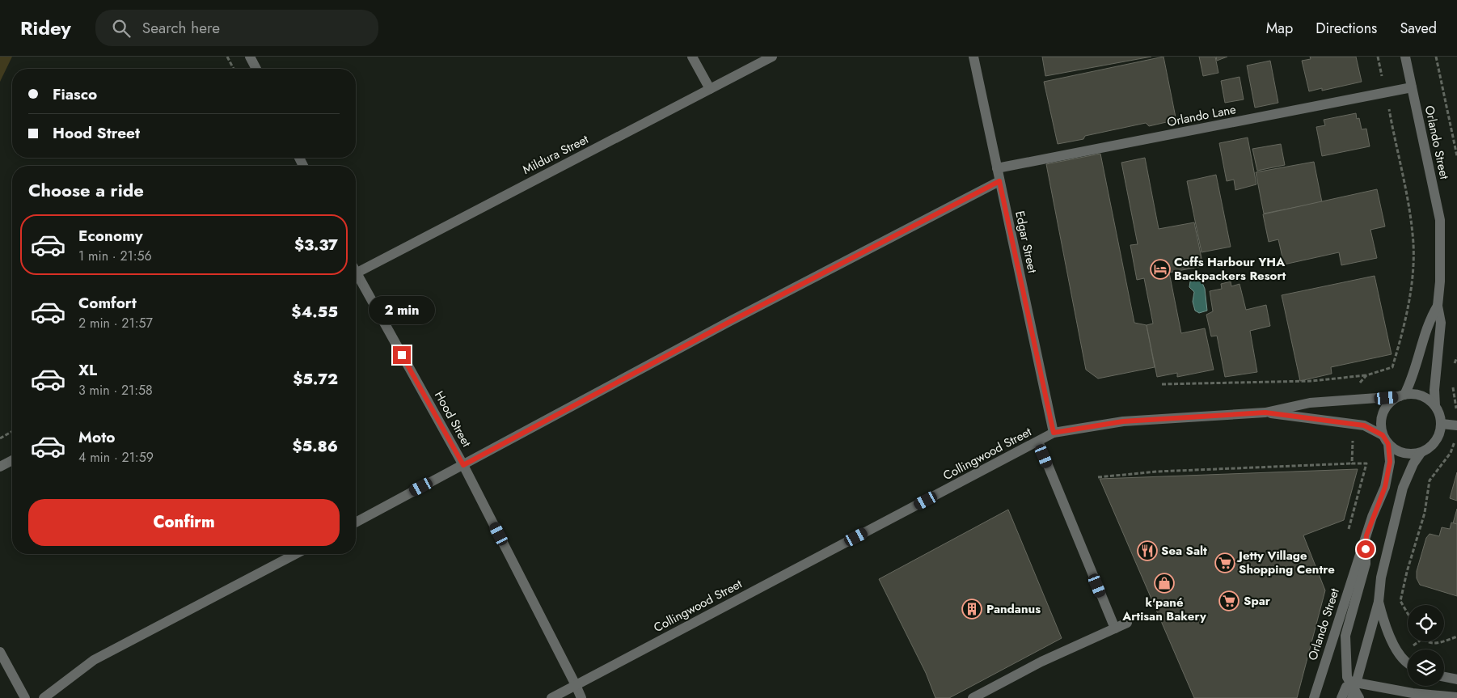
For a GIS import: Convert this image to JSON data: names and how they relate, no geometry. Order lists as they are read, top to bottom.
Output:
{
  "streets": {
    "street": [
      "Orlando Lane",
      "Orlando Street",
      "Mildura Street",
      "Edgar Street",
      "Hood Street",
      "Collingwood Street"
    ]
  },
  "crossings": [
    ["Orlando Lane", "Orlando Street"],
    ["Orlando Lane", "Edgar Street"],
    ["Orlando Street", "Collingwood Street"],
    ["Edgar Street", "Collingwood Street"],
    ["Hood Street", "Collingwood Street"]
  ],
  "places": {
    "hotel": ["Coffs Harbour YHA Backpackers Resort"],
    "restaurant": ["Sea Salt"],
    "supermarket": ["Jetty Village Shopping Centre", "Spar"],
    "shop": ["k'pané Artisan Bakery"],
    "building": ["Pandanus"]
  },
  "page": {
    "header": "Ridey",
    "search": "Search here",
    "nav": ["Map", "Directions", "Saved"],
    "banner": ["Fiasco", "Hood Street"],
    "heading": "Choose a ride",
    "list": [
      {
        "name": "Economy",
        "note": "1 min · 21:56",
        "value": "$3.37"
      },
      {
        "name": "Comfort",
        "note": "2 min · 21:57",
        "value": "$4.55"
      },
      {
        "name": "XL",
        "note": "3 min · 21:58",
        "value": "$5.72"
      },
      {
        "name": "Moto",
        "note": "4 min · 21:59",
        "value": "$5.86"
      }
    ],
    "bubble": "2 min",
    "buttons": "Confirm"
  }
}
